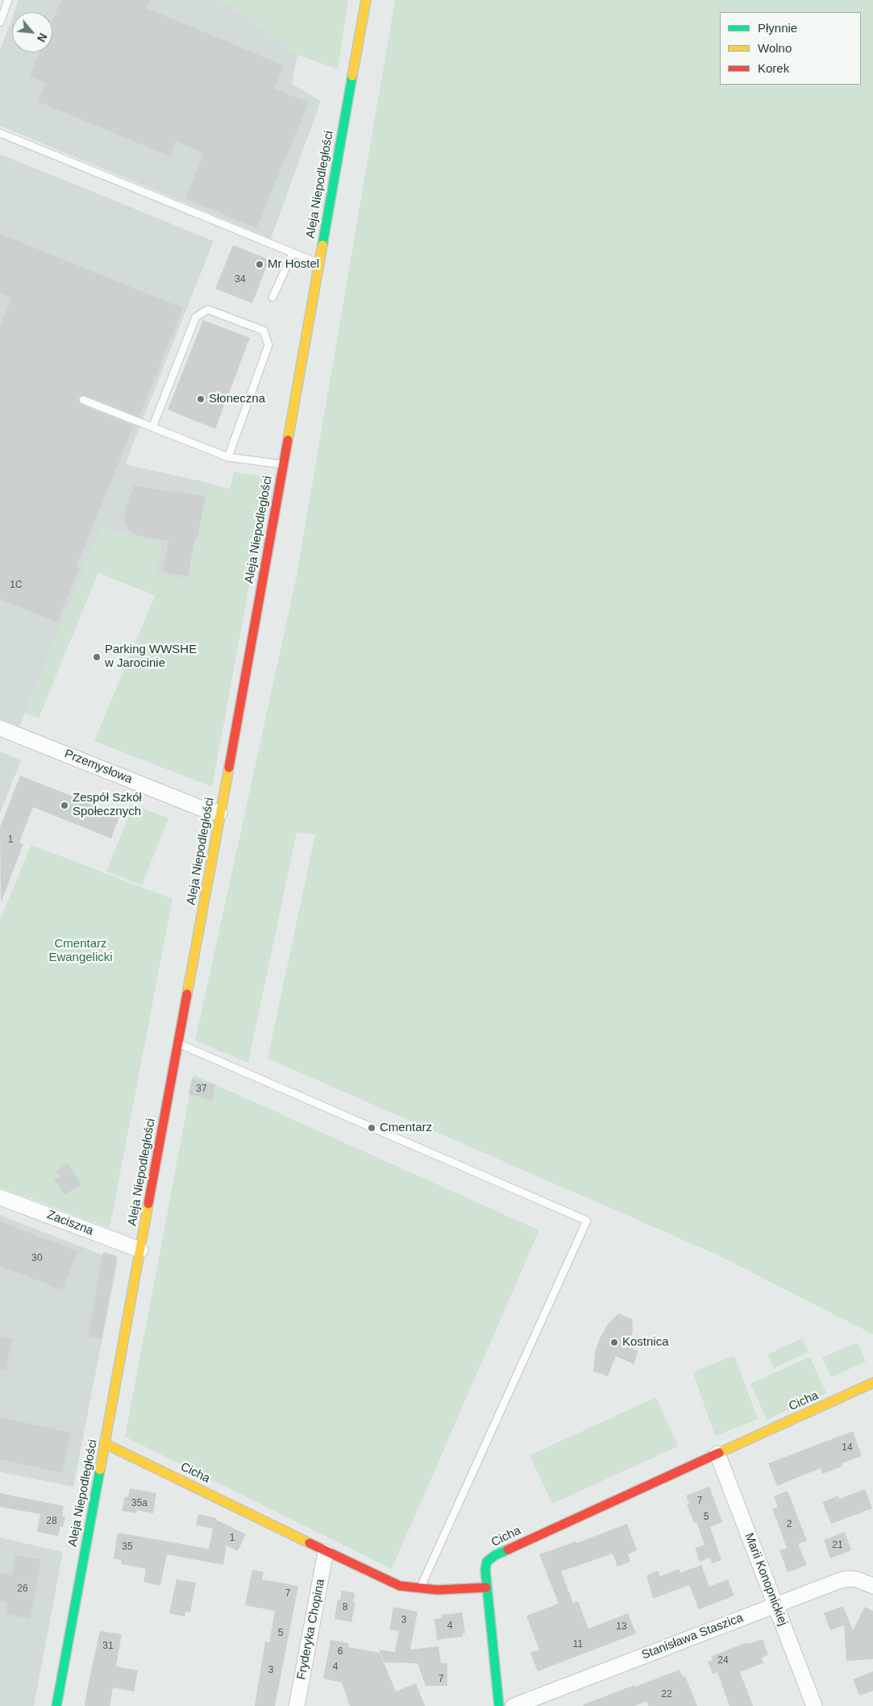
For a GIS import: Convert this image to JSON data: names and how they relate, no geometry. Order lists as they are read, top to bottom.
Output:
{
  "streets": {
    "main road": ["Aleja Niepodległości", "Cicha"],
    "street": [
      "Przemysłowa",
      "Zaciszna",
      "Marii Konopnickiej",
      "Fryderyka Chopina",
      "Stanisława Staszica"
    ]
  },
  "crossings": [
    ["Aleja Niepodległości", "Przemysłowa"],
    ["Aleja Niepodległości", "Zaciszna"],
    ["Aleja Niepodległości", "Cicha"],
    ["Cicha", "Marii Konopnickiej"],
    ["Cicha", "Fryderyka Chopina"],
    ["Marii Konopnickiej", "Stanisława Staszica"]
  ],
  "parks": ["Cmentarz Ewangelicki"],
  "places": [
    "Mr Hostel",
    "Słoneczna",
    "Parking WWSHE w Jarocinie",
    "Zespół Szkół Społecznych",
    "Cmentarz",
    "Kostnica"
  ],
  "house_numbers": [
    "34",
    "1C",
    "1",
    "37",
    "30",
    "14",
    "7",
    "35a",
    "5",
    "28",
    "2",
    "1",
    "21",
    "35",
    "26",
    "7",
    "8",
    "3",
    "4",
    "13",
    "5",
    "11",
    "31",
    "6",
    "24",
    "4",
    "3",
    "7",
    "22"
  ],
  "legend": ["Płynnie", "Wolno", "Korek"],
  "north": "bottom right"
}
